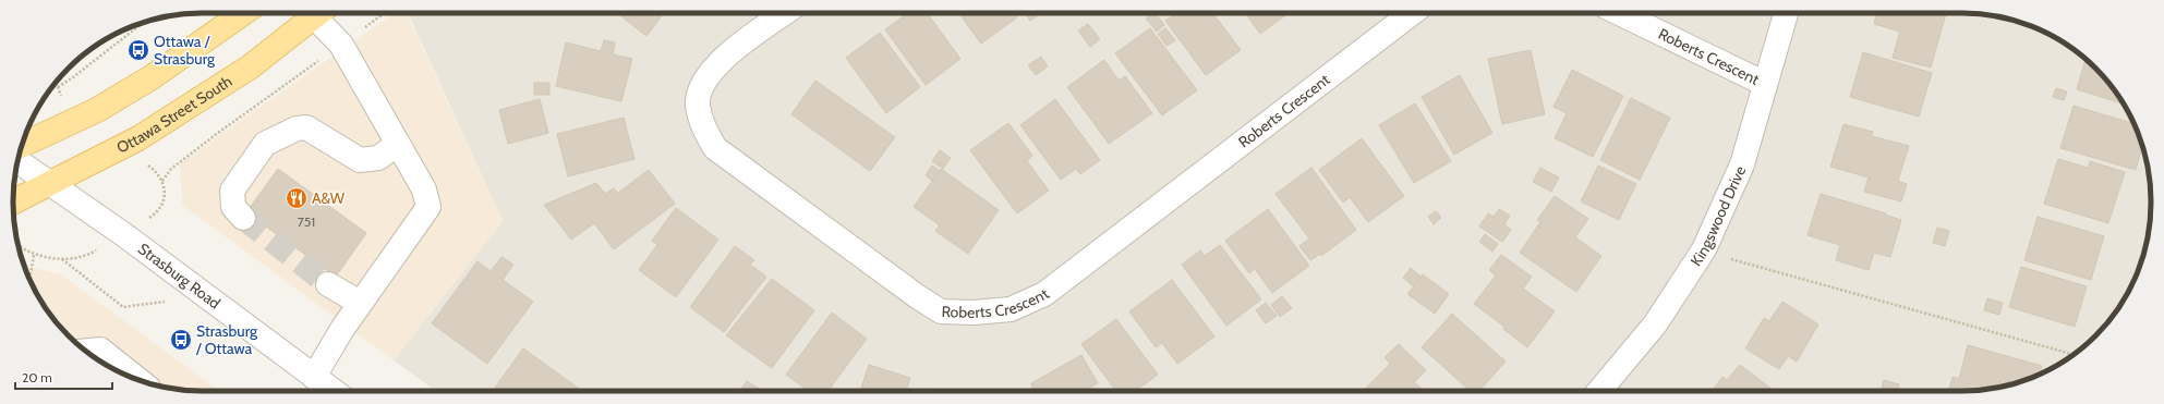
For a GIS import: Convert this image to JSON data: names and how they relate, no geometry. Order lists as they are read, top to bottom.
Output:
{
  "streets": {
    "main road": ["Ottawa Street South"],
    "street": ["Roberts Crescent", "Kingswood Drive", "Strasburg Road"]
  },
  "crossings": [
    ["Roberts Crescent", "Kingswood Drive"],
    ["Ottawa Street South", "Strasburg Road"]
  ],
  "places": {
    "bus stop": ["Ottawa / Strasburg", "Strasburg / Ottawa"],
    "restaurant": ["A&W"]
  },
  "house_numbers": ["751"],
  "scale_bar": "20 m"
}
